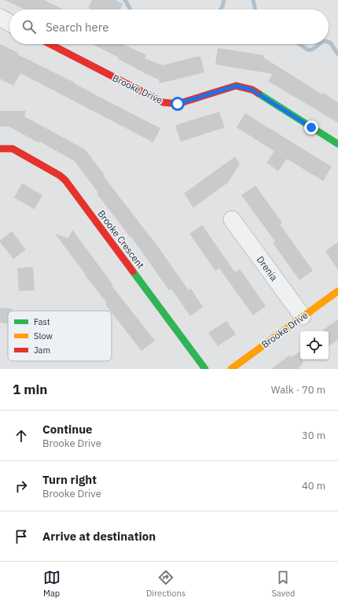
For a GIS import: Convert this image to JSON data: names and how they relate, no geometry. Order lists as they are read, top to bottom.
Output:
{
  "streets": {
    "street": ["Brooke Drive", "Brooke Crescent", "Drenia"]
  },
  "crossings": [
    ["Brooke Drive", "Drenia"]
  ],
  "legend": ["Fast", "Slow", "Jam"],
  "page": {
    "search": "Search here",
    "heading": ["1 min", "Walk · 70 m"],
    "list": [
      ["Continue", "Brooke Drive", "30 m"],
      ["Turn right", "Brooke Drive", "40 m"],
      "Arrive at destination"
    ],
    "nav": ["Map", "Directions", "Saved"]
  }
}
